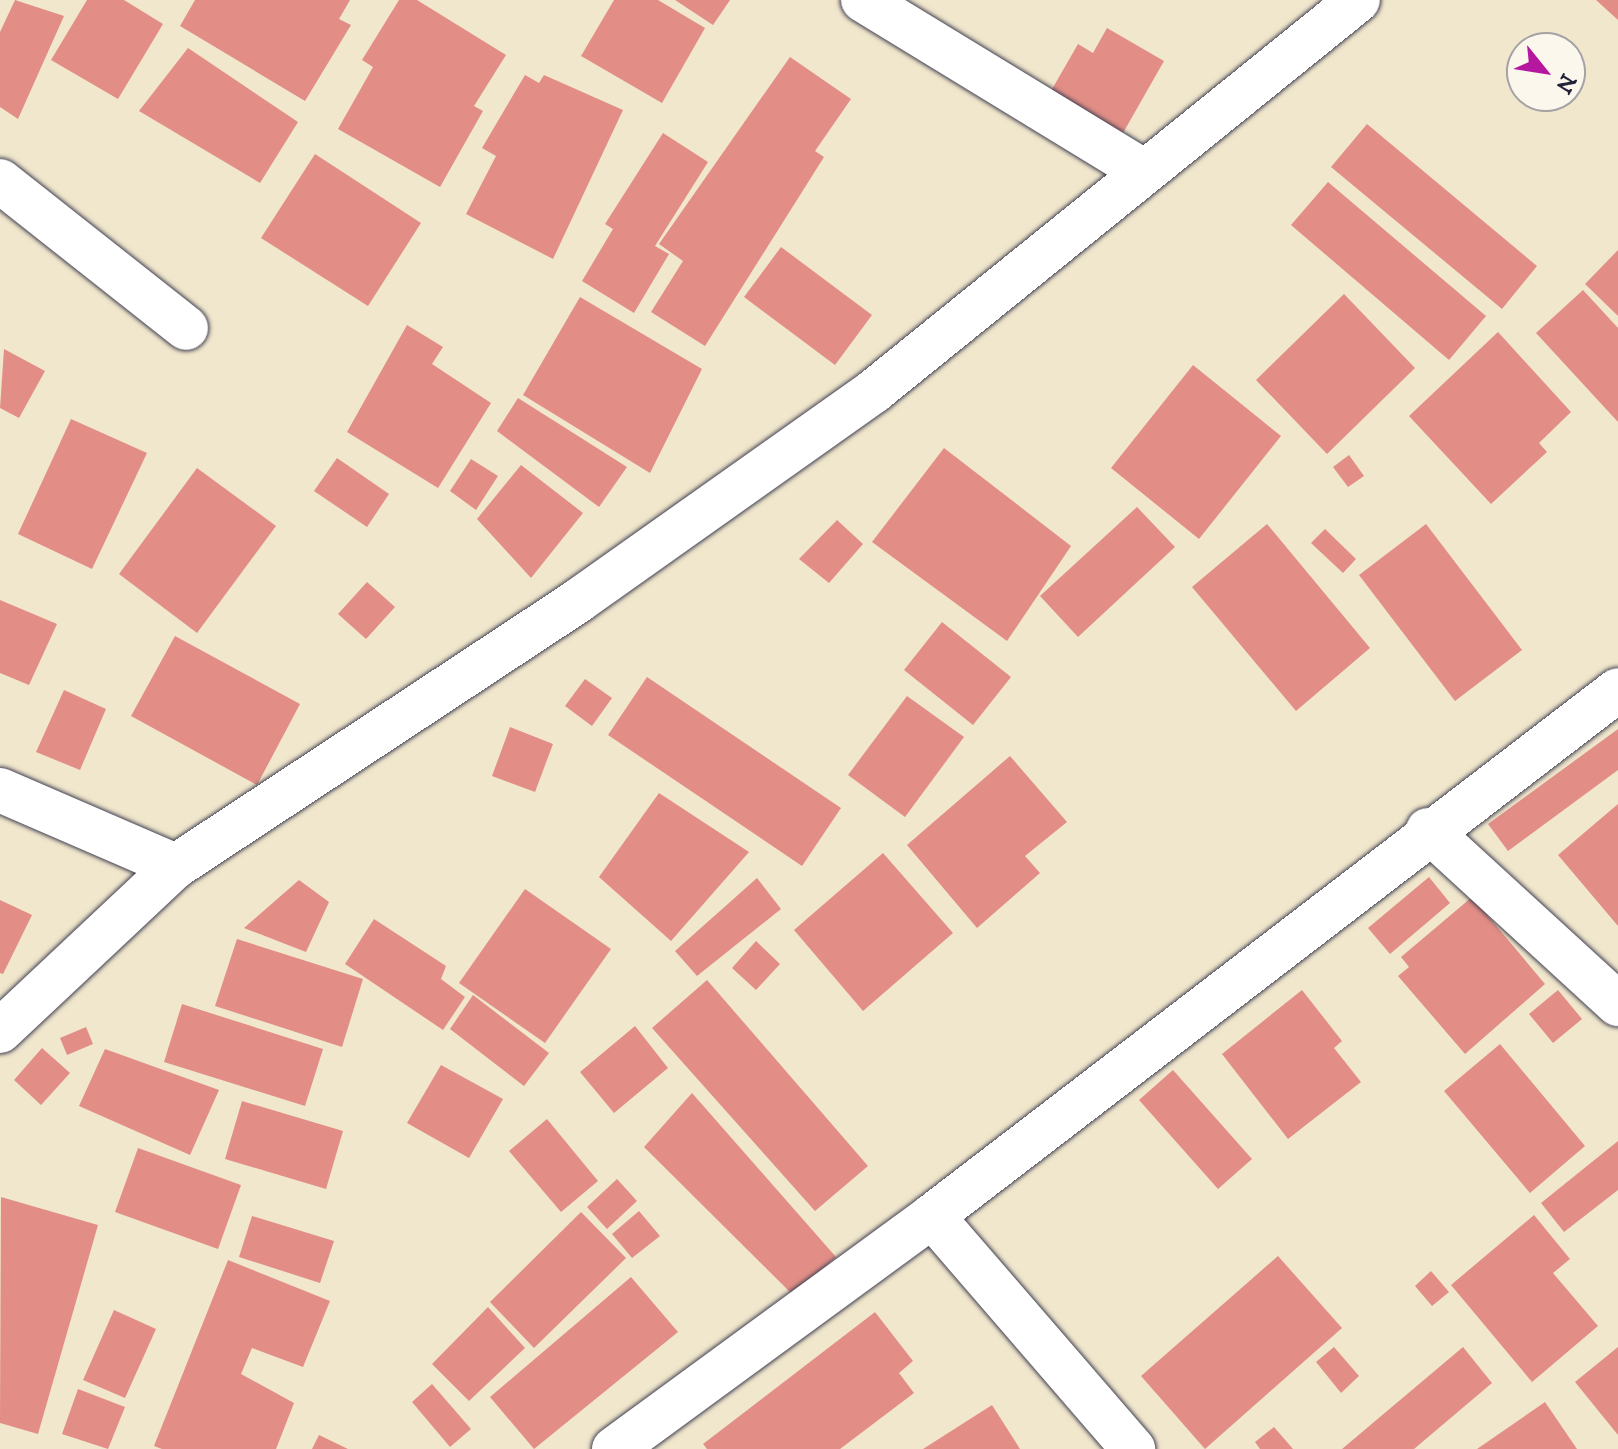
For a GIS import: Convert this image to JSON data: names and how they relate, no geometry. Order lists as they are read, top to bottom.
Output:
{
  "north": "bottom right"
}
